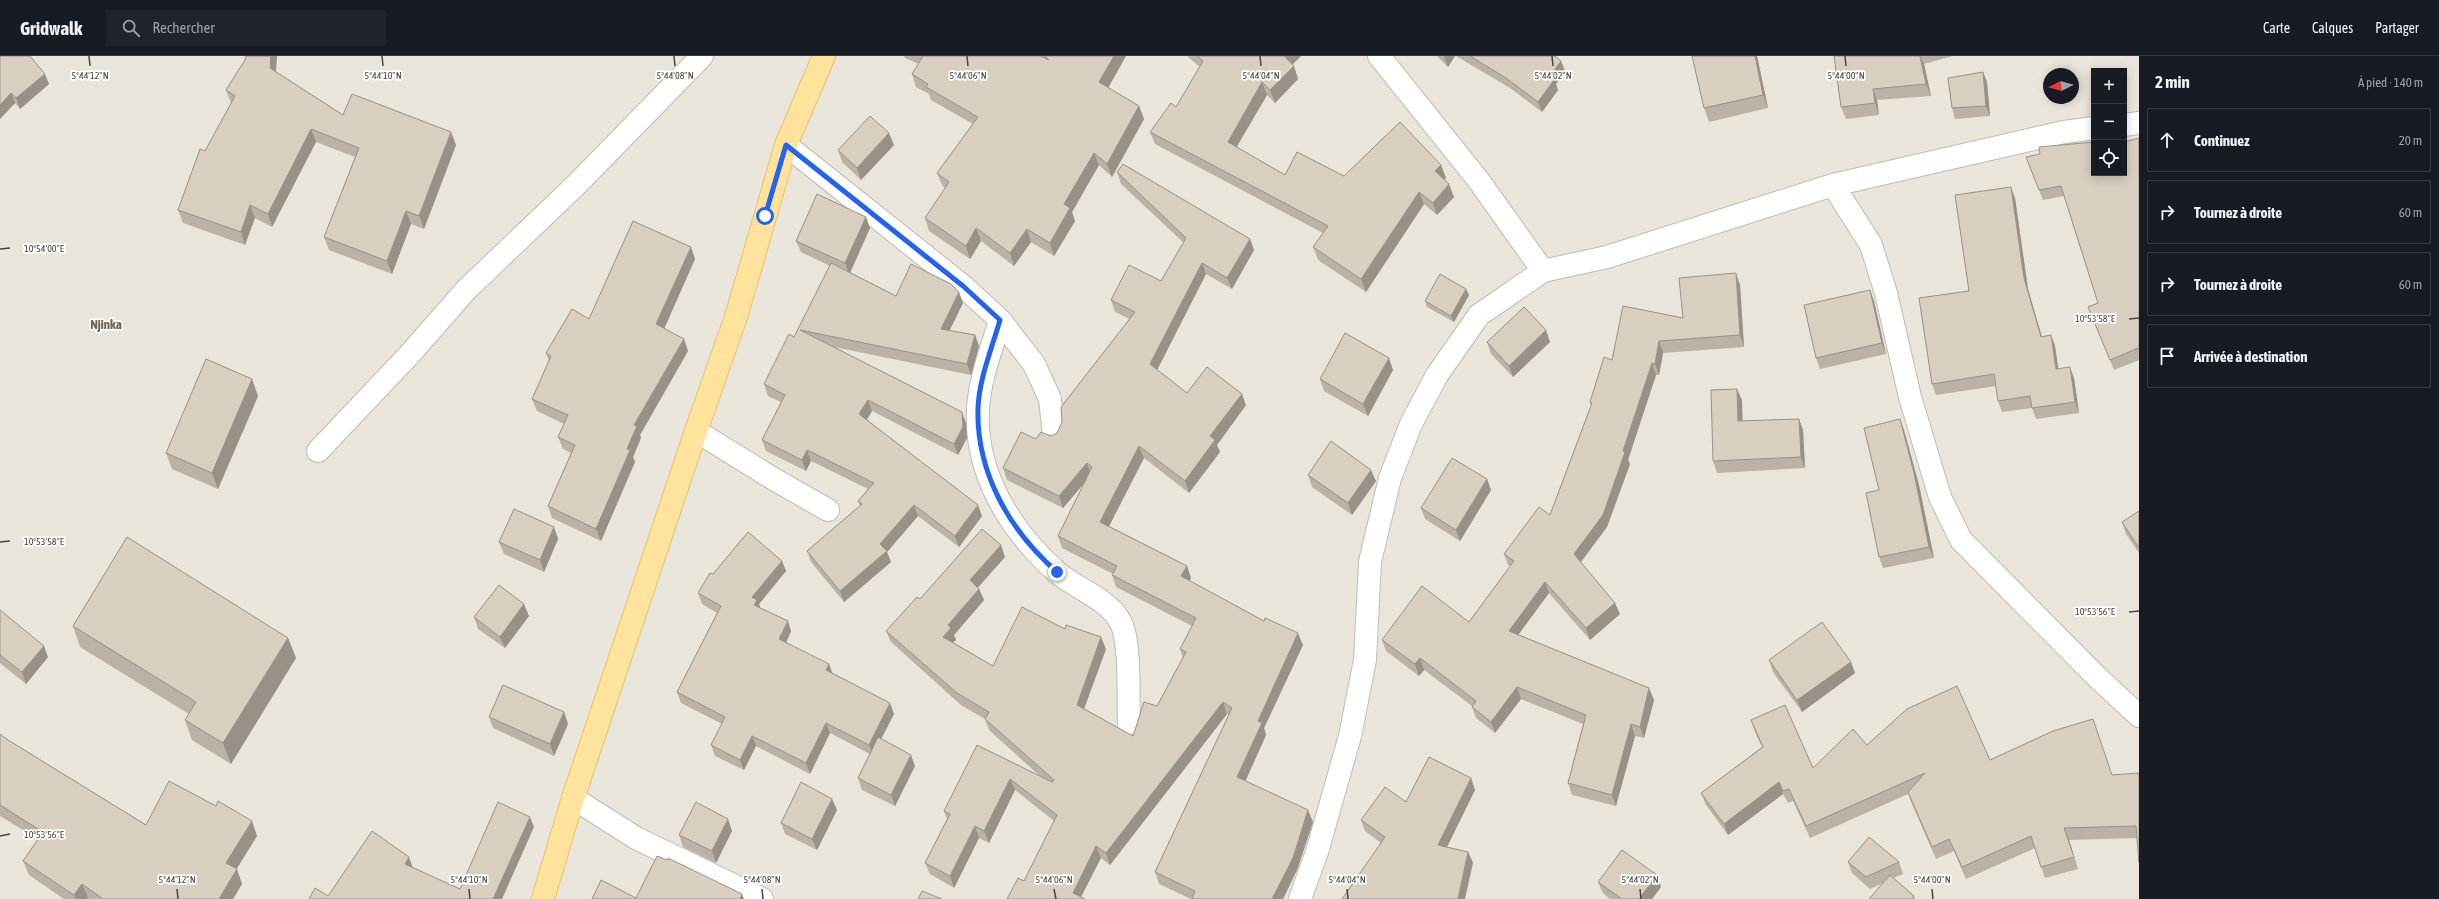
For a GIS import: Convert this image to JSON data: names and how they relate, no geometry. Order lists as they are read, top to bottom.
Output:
{
  "districts": ["Njinka"],
  "north": "left",
  "page": {
    "header": "Gridwalk",
    "search": "Rechercher",
    "nav": ["Carte", "Calques", "Partager"],
    "heading": ["2 min", "À pied · 140 m"],
    "map_buttons": ["+", "−"],
    "list": [
      ["Continuez", "20 m"],
      ["Tournez à droite", "60 m"],
      ["Tournez à droite", "60 m"],
      "Arrivée à destination"
    ]
  },
  "coordinates": [
    "5°44'12\"N",
    "5°44'10\"N",
    "5°44'08\"N",
    "5°44'06\"N",
    "5°44'04\"N",
    "5°44'02\"N",
    "5°44'00\"N",
    "10°54'00\"E",
    "10°53'58\"E",
    "10°53'56\"E"
  ]
}
